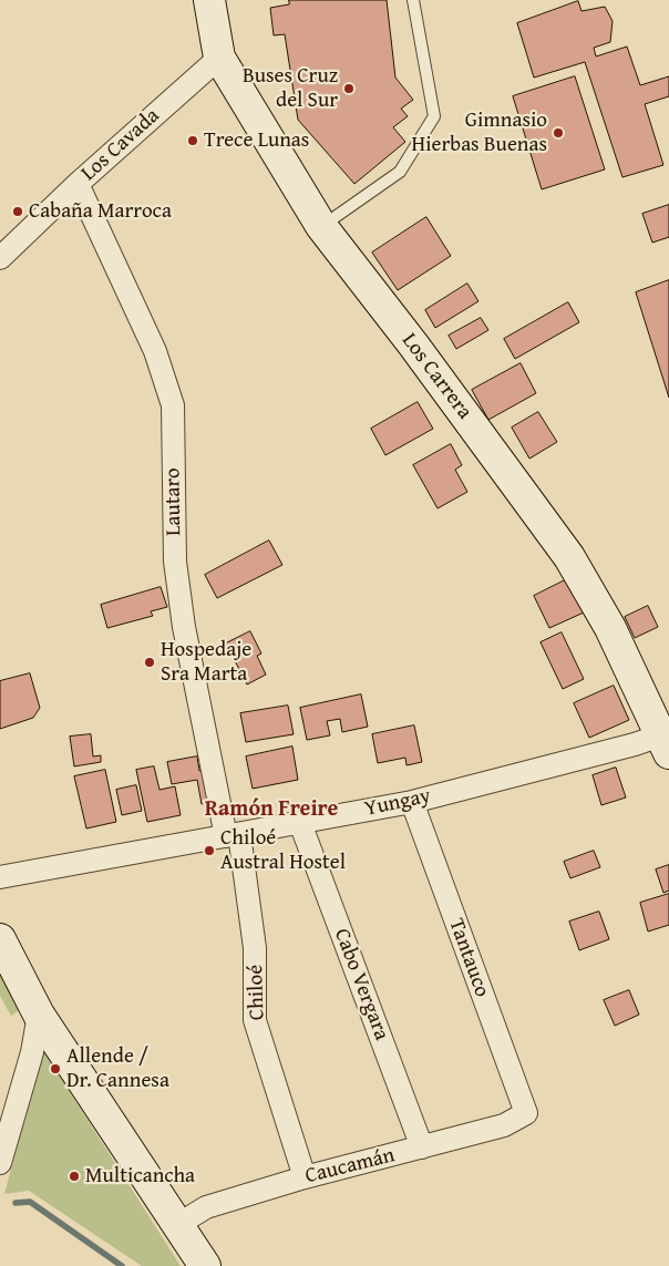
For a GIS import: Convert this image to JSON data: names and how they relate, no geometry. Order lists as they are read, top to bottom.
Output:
{
  "streets": {
    "street": [
      "Los Cavada",
      "Los Carrera",
      "Lautaro",
      "Yungay",
      "Tantauco",
      "Cabo Vergara",
      "Chiloé",
      "Caucamán"
    ]
  },
  "crossings": [
    ["Los Cavada", "Los Carrera"],
    ["Los Cavada", "Lautaro"],
    ["Los Carrera", "Yungay"],
    ["Lautaro", "Yungay"],
    ["Lautaro", "Chiloé"],
    ["Yungay", "Tantauco"],
    ["Yungay", "Cabo Vergara"],
    ["Yungay", "Chiloé"],
    ["Tantauco", "Caucamán"],
    ["Cabo Vergara", "Caucamán"],
    ["Chiloé", "Caucamán"]
  ],
  "districts": ["Ramón Freire"],
  "places": [
    "Buses Cruz del Sur",
    "Gimnasio Hierbas Buenas",
    "Trece Lunas",
    "Cabaña Marroca",
    "Hospedaje Sra Marta",
    "Chiloé Austral Hostel",
    "Allende / Dr. Cannesa",
    "Multicancha"
  ]
}
